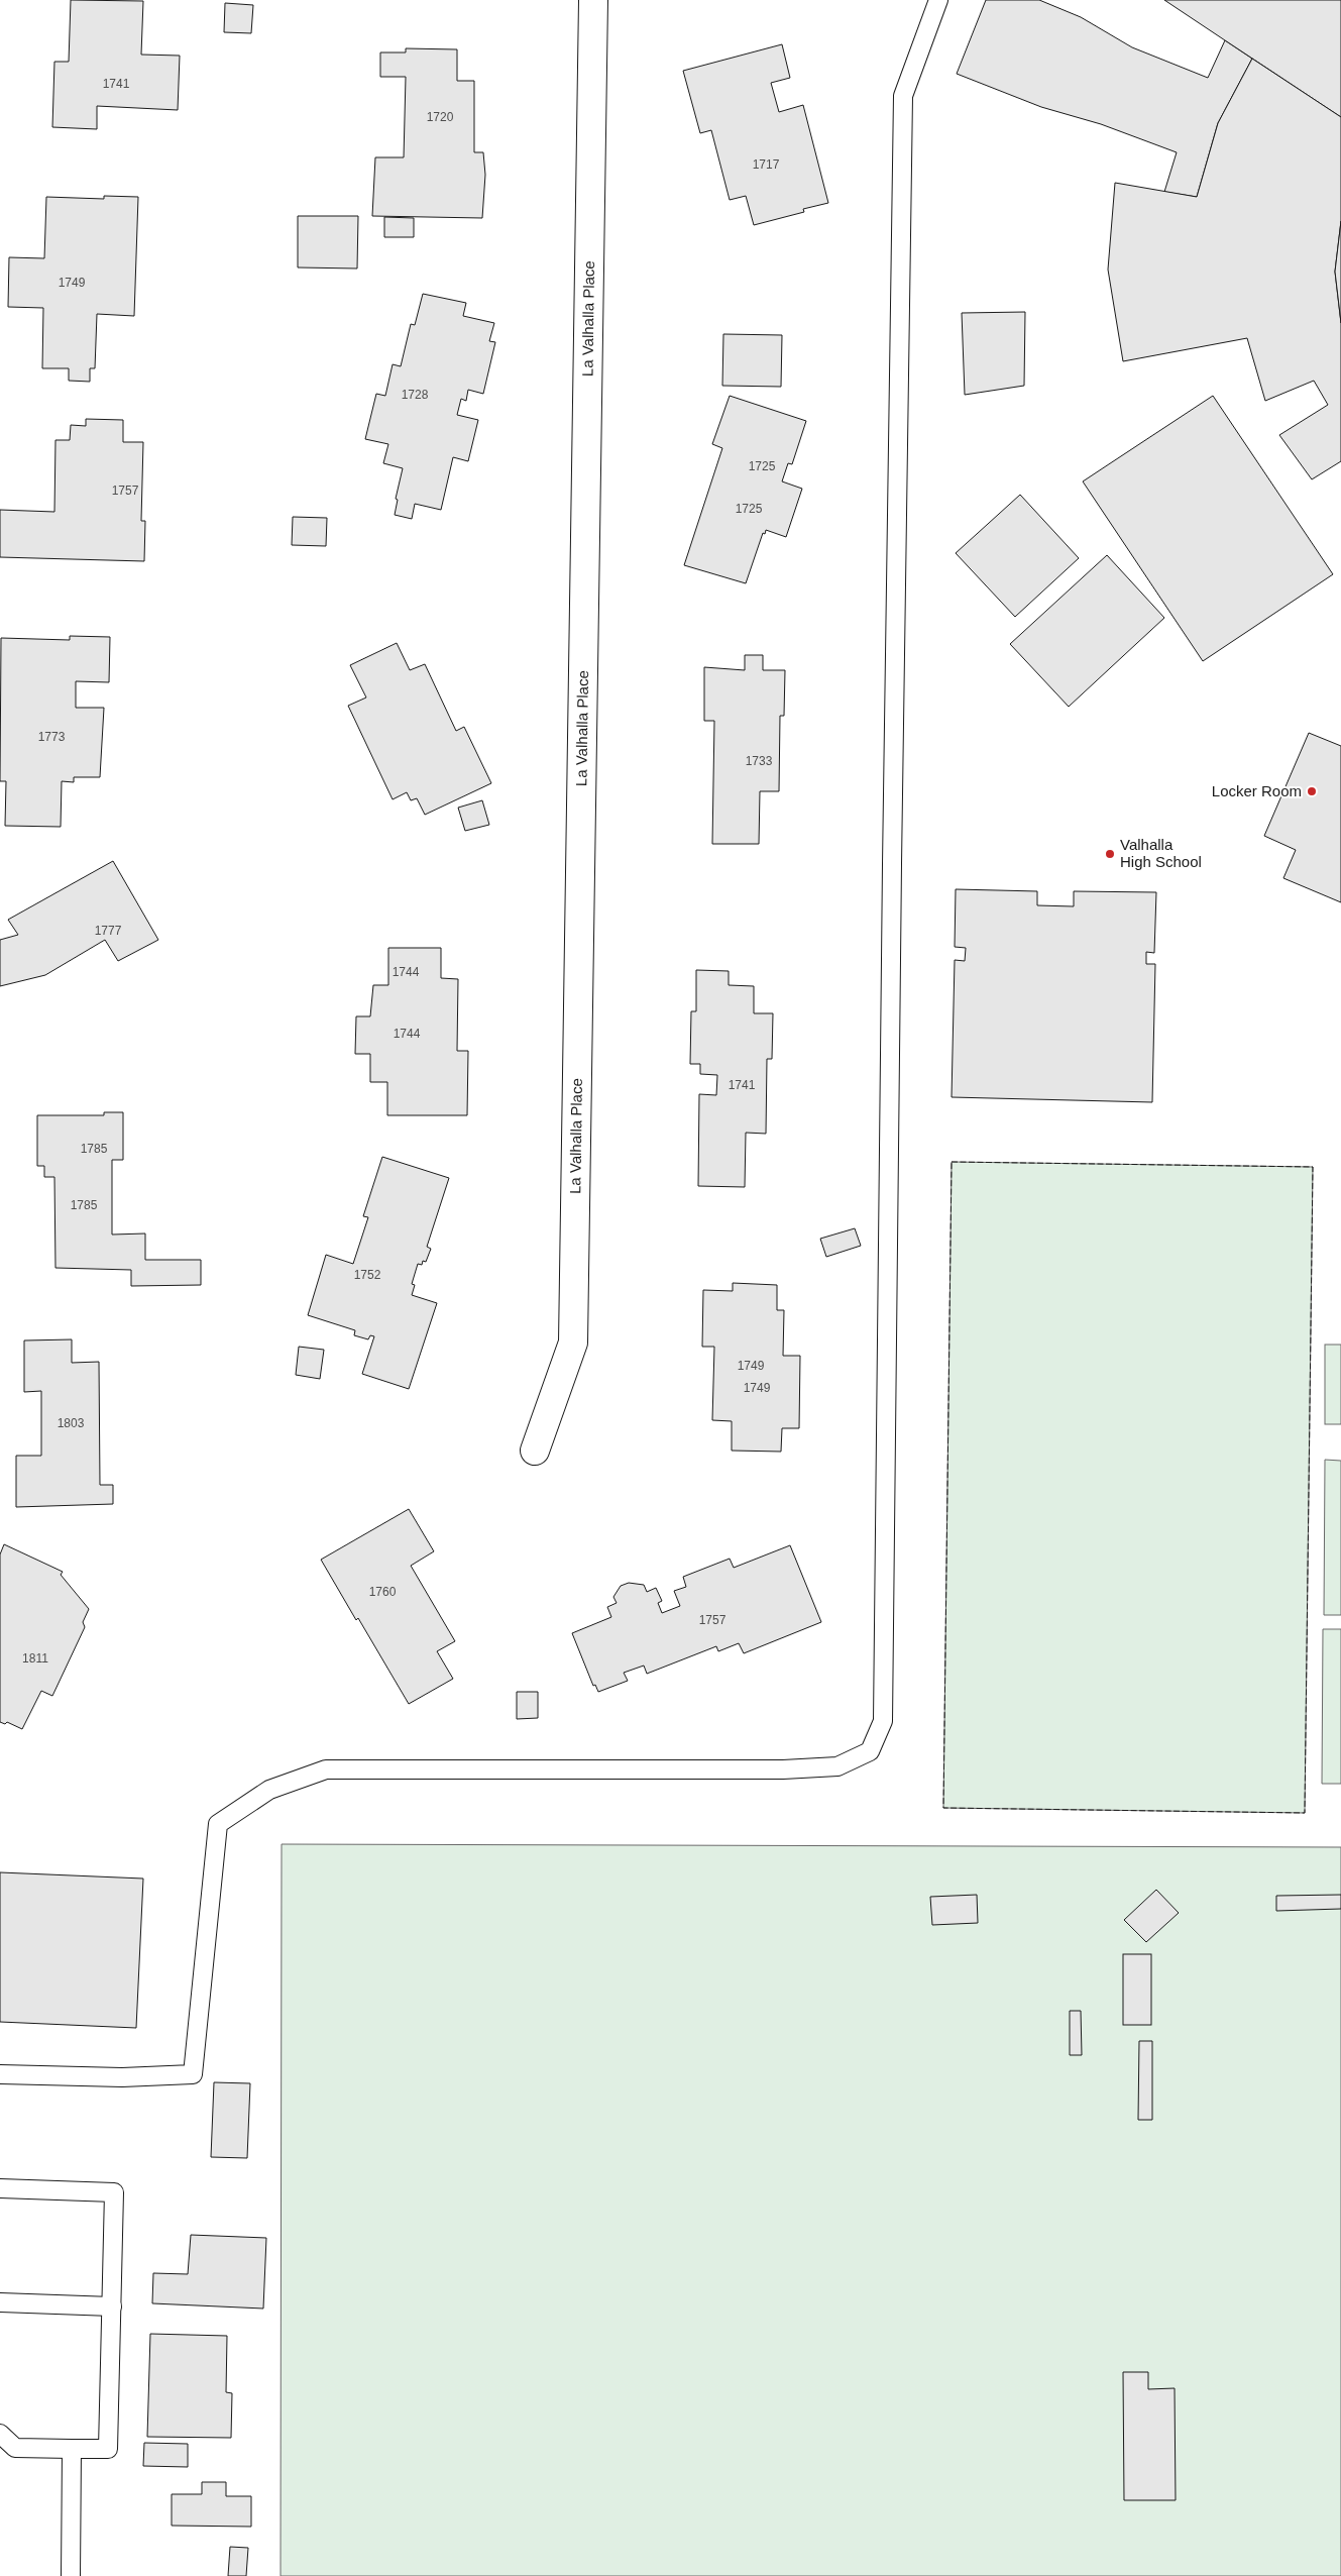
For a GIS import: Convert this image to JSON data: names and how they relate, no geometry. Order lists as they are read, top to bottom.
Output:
{
  "streets": {
    "street": ["La Valhalla Place"]
  },
  "places": ["Locker Room", "Valhalla High School"],
  "house_numbers": [
    "1741",
    "1720",
    "1717",
    "1749",
    "1728",
    "1725",
    "1757",
    "1725",
    "1773",
    "1733",
    "1777",
    "1744",
    "1744",
    "1741",
    "1785",
    "1785",
    "1752",
    "1749",
    "1749",
    "1803",
    "1760",
    "1757",
    "1811"
  ]
}
